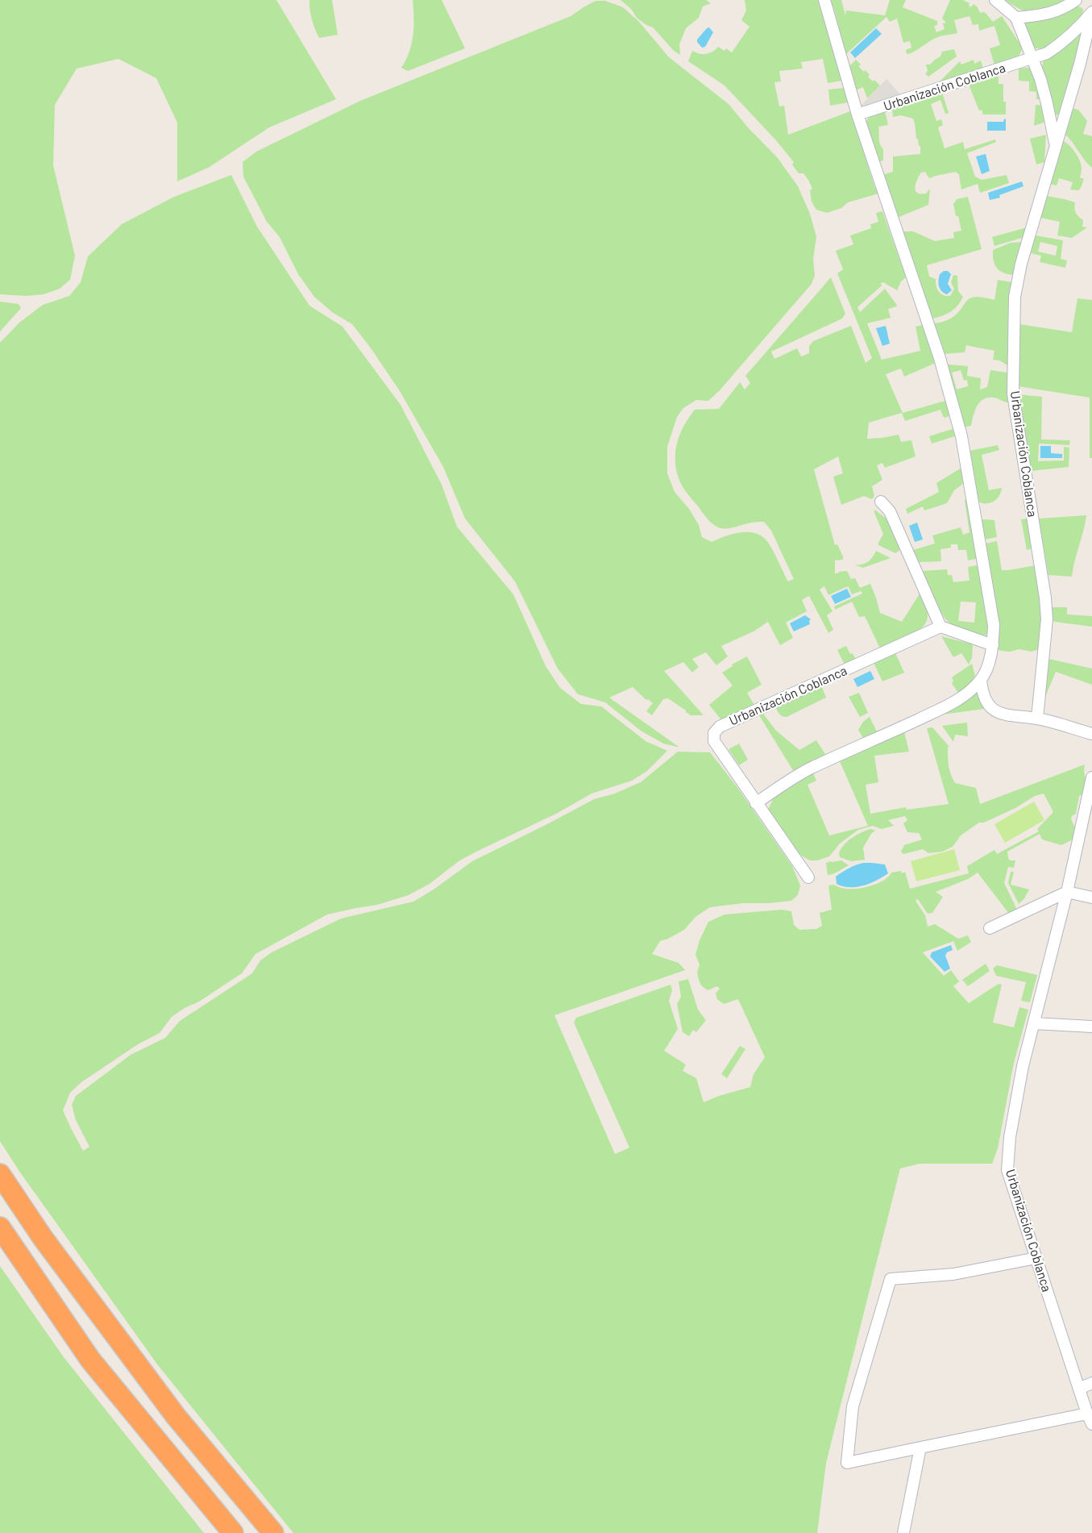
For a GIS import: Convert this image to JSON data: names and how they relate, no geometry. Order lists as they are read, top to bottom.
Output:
{
  "streets": {
    "street": ["Urbanización Coblanca"]
  }
}
